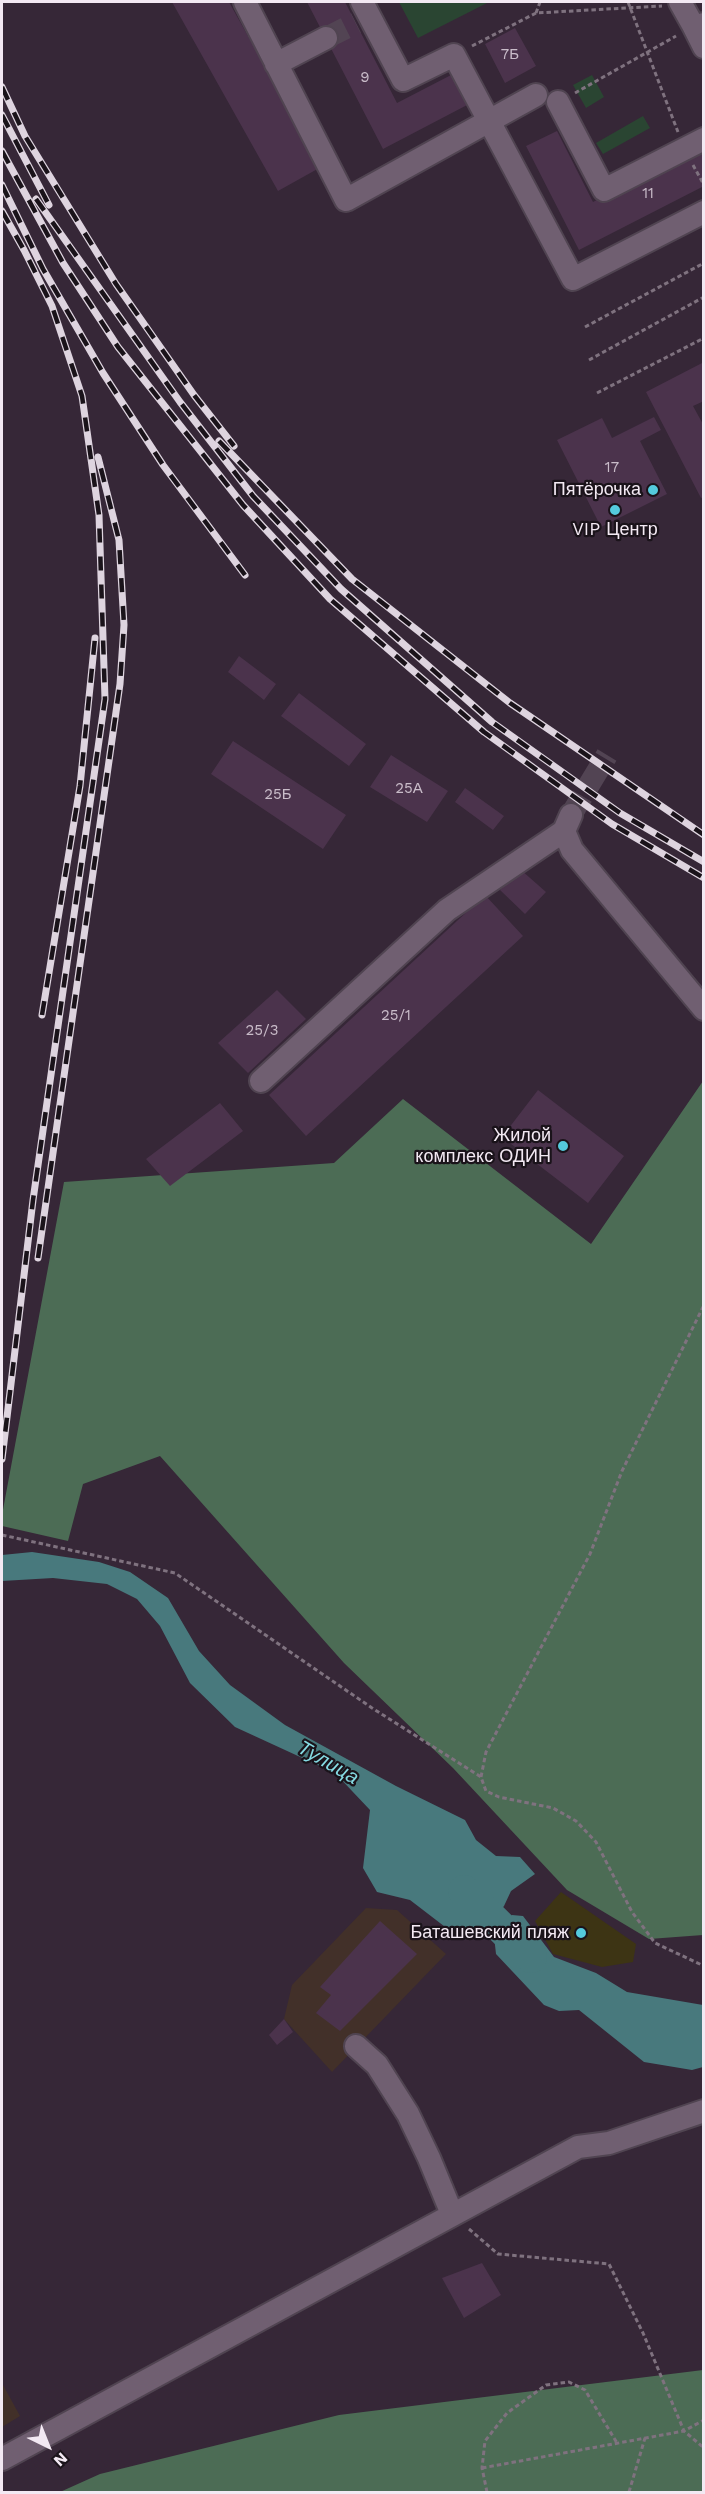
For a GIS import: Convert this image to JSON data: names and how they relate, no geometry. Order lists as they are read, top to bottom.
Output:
{
  "water": ["Тулица"],
  "places": [
    "Пятёрочка",
    "VIP Центр",
    "Жилой комплекс ОДИН",
    "Баташевский пляж"
  ],
  "house_numbers": [
    "7Б",
    "9",
    "11",
    "17",
    "25А",
    "25Б",
    "25/1",
    "25/3"
  ],
  "north": "bottom right"
}
